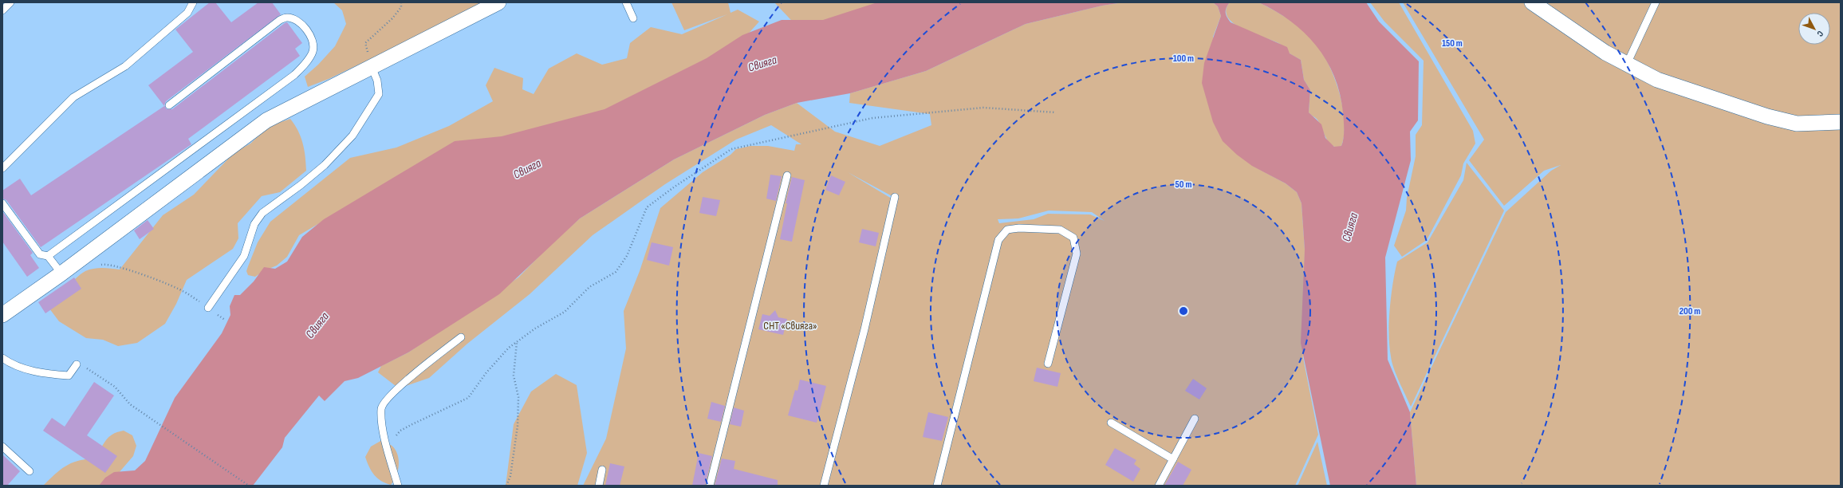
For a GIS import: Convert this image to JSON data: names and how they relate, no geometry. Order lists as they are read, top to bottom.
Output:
{
  "water": ["Свияга"],
  "parks": ["СНТ «Свияга»"],
  "north": "bottom right",
  "rings": [
    "150 m",
    "100 m",
    "50 m",
    "200 m"
  ]
}
